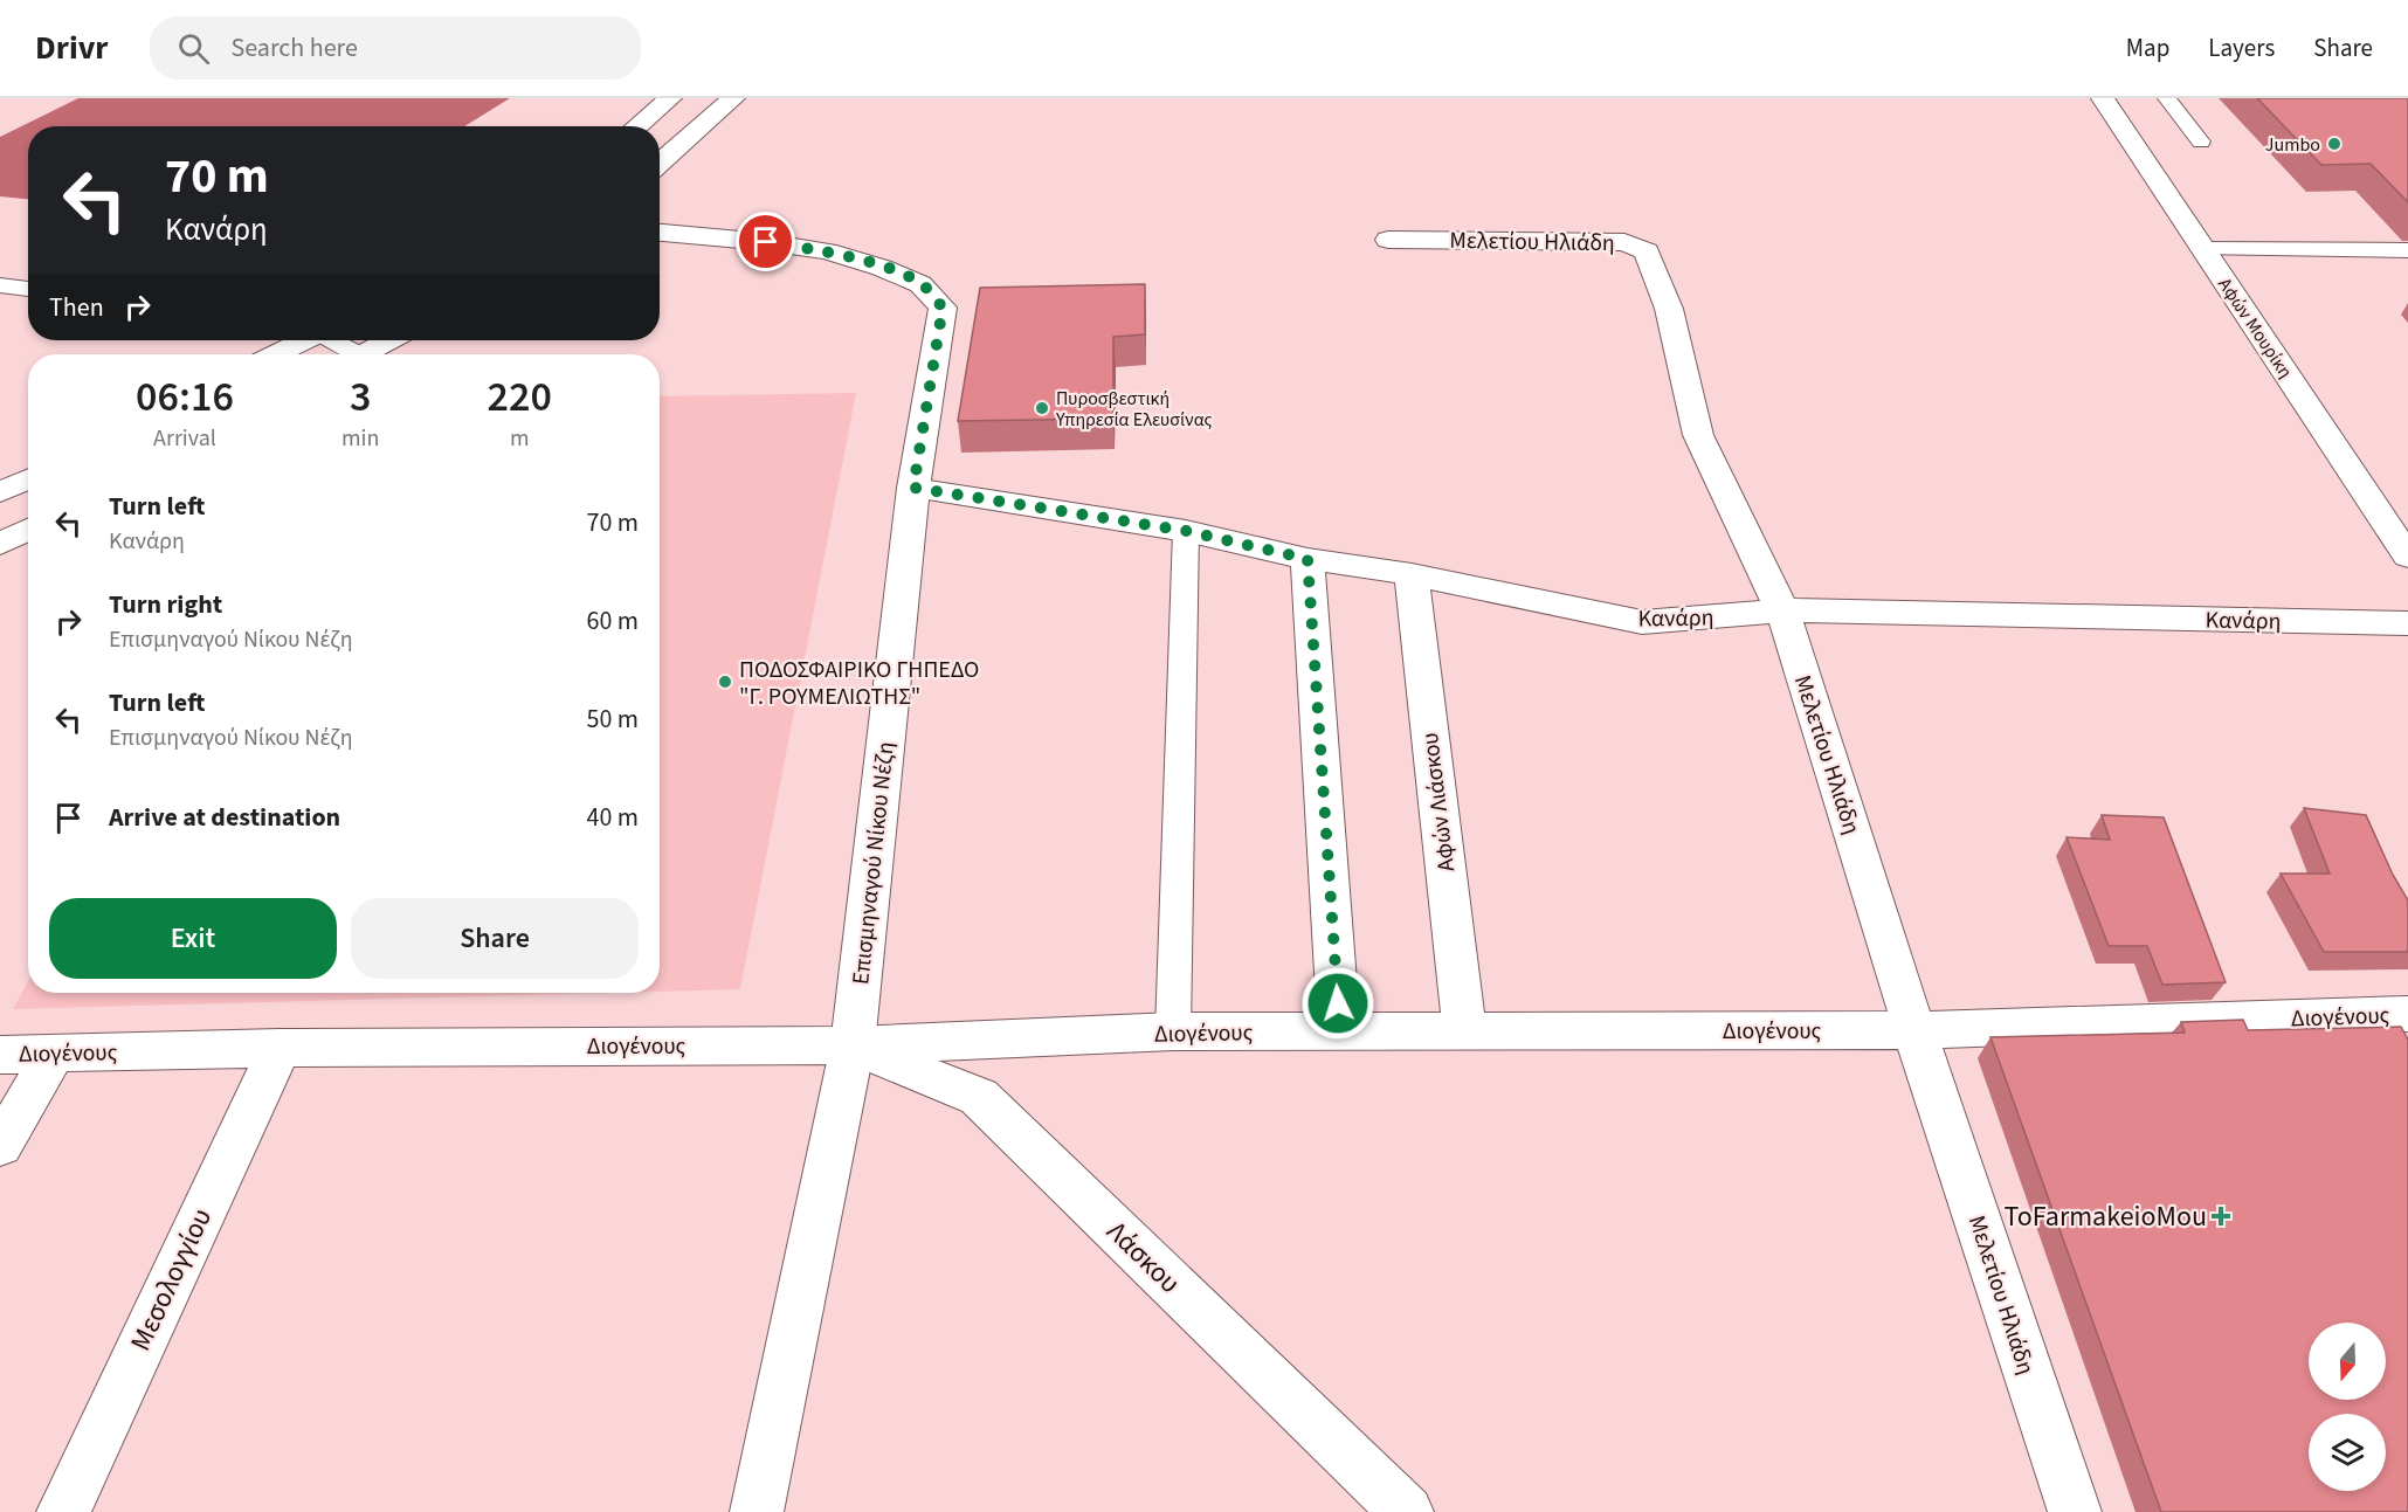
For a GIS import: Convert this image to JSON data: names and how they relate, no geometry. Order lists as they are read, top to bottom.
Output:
{
  "streets": {
    "street": [
      "Μελετίου Ηλιάδη",
      "Αφών Μουρίκη",
      "Κανάρη",
      "Αφών Λιάσκου",
      "Επισμηναγού Νίκου Νέζη",
      "Διογένους",
      "Λάσκου",
      "Μεσολογγίου"
    ]
  },
  "crossings": [
    ["Μελετίου Ηλιάδη", "Κανάρη"],
    ["Μελετίου Ηλιάδη", "Διογένους"],
    ["Κανάρη", "Αφών Λιάσκου"],
    ["Κανάρη", "Επισμηναγού Νίκου Νέζη"],
    ["Αφών Λιάσκου", "Διογένους"],
    ["Επισμηναγού Νίκου Νέζη", "Διογένους"],
    ["Επισμηναγού Νίκου Νέζη", "Λάσκου"],
    ["Διογένους", "Λάσκου"],
    ["Διογένους", "Μεσολογγίου"]
  ],
  "places": {
    "other": ["Jumbo", "Πυροσβεστική Υπηρεσία Ελευσίνας", "ΠΟΔΟΣΦΑΙΡΙΚΟ ΓΗΠΕΔΟ \"Γ. ΡΟΥΜΕΛΙΩΤΗΣ\""],
    "health": ["ToFarmakeioMou"]
  },
  "north": "bottom",
  "page": {
    "header": "Drivr",
    "search": "Search here",
    "nav": ["Map", "Layers", "Share"],
    "turn": ["70 m", "Κανάρη"],
    "then": "Then",
    "eta": [
      "06:16",
      "Arrival",
      "3",
      "min",
      "220",
      "m"
    ],
    "list": [
      {
        "name": "Turn left",
        "note": "Κανάρη",
        "value": "70 m"
      },
      {
        "name": "Turn right",
        "note": "Επισμηναγού Νίκου Νέζη",
        "value": "60 m"
      },
      {
        "name": "Turn left",
        "note": "Επισμηναγού Νίκου Νέζη",
        "value": "50 m"
      },
      {
        "name": "Arrive at destination",
        "value": "40 m"
      }
    ],
    "buttons": ["Exit", "Share"]
  }
}
